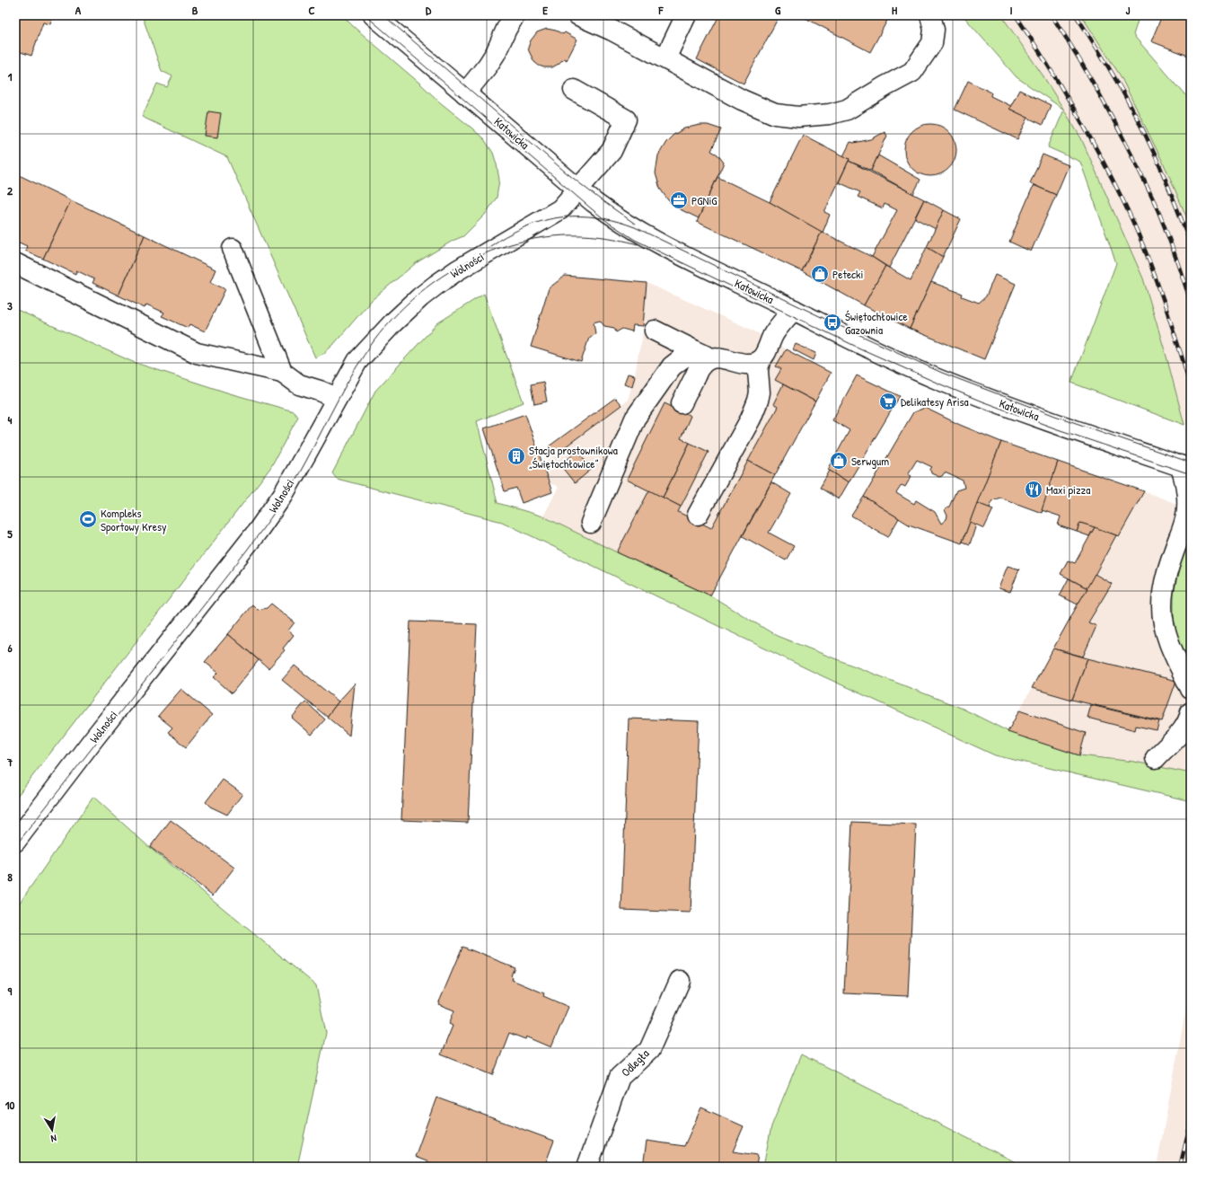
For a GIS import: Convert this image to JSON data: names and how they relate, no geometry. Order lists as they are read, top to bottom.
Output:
{
  "streets": {
    "street": ["Katowicka", "Wolności", "Odległa"]
  },
  "crossings": [
    ["Katowicka", "Wolności"]
  ],
  "places": {
    "office": ["PGNiG"],
    "shop": ["Petecki", "Serwgum"],
    "bus stop": ["Świętochłowice Gazownia"],
    "supermarket": ["Delikatesy Arisa"],
    "building": ["Stacja prostownikowa „Świętochłowice”"],
    "restaurant": ["Maxi pizza"],
    "sports": ["Kompleks Sportowy Kresy"]
  },
  "north": "bottom",
  "grid": {
    "columns": [
      "A",
      "B",
      "C",
      "D",
      "E",
      "F",
      "G",
      "H",
      "I",
      "J"
    ],
    "rows": [
      "1",
      "2",
      "3",
      "4",
      "5",
      "6",
      "7",
      "8",
      "9",
      "10"
    ]
  }
}
